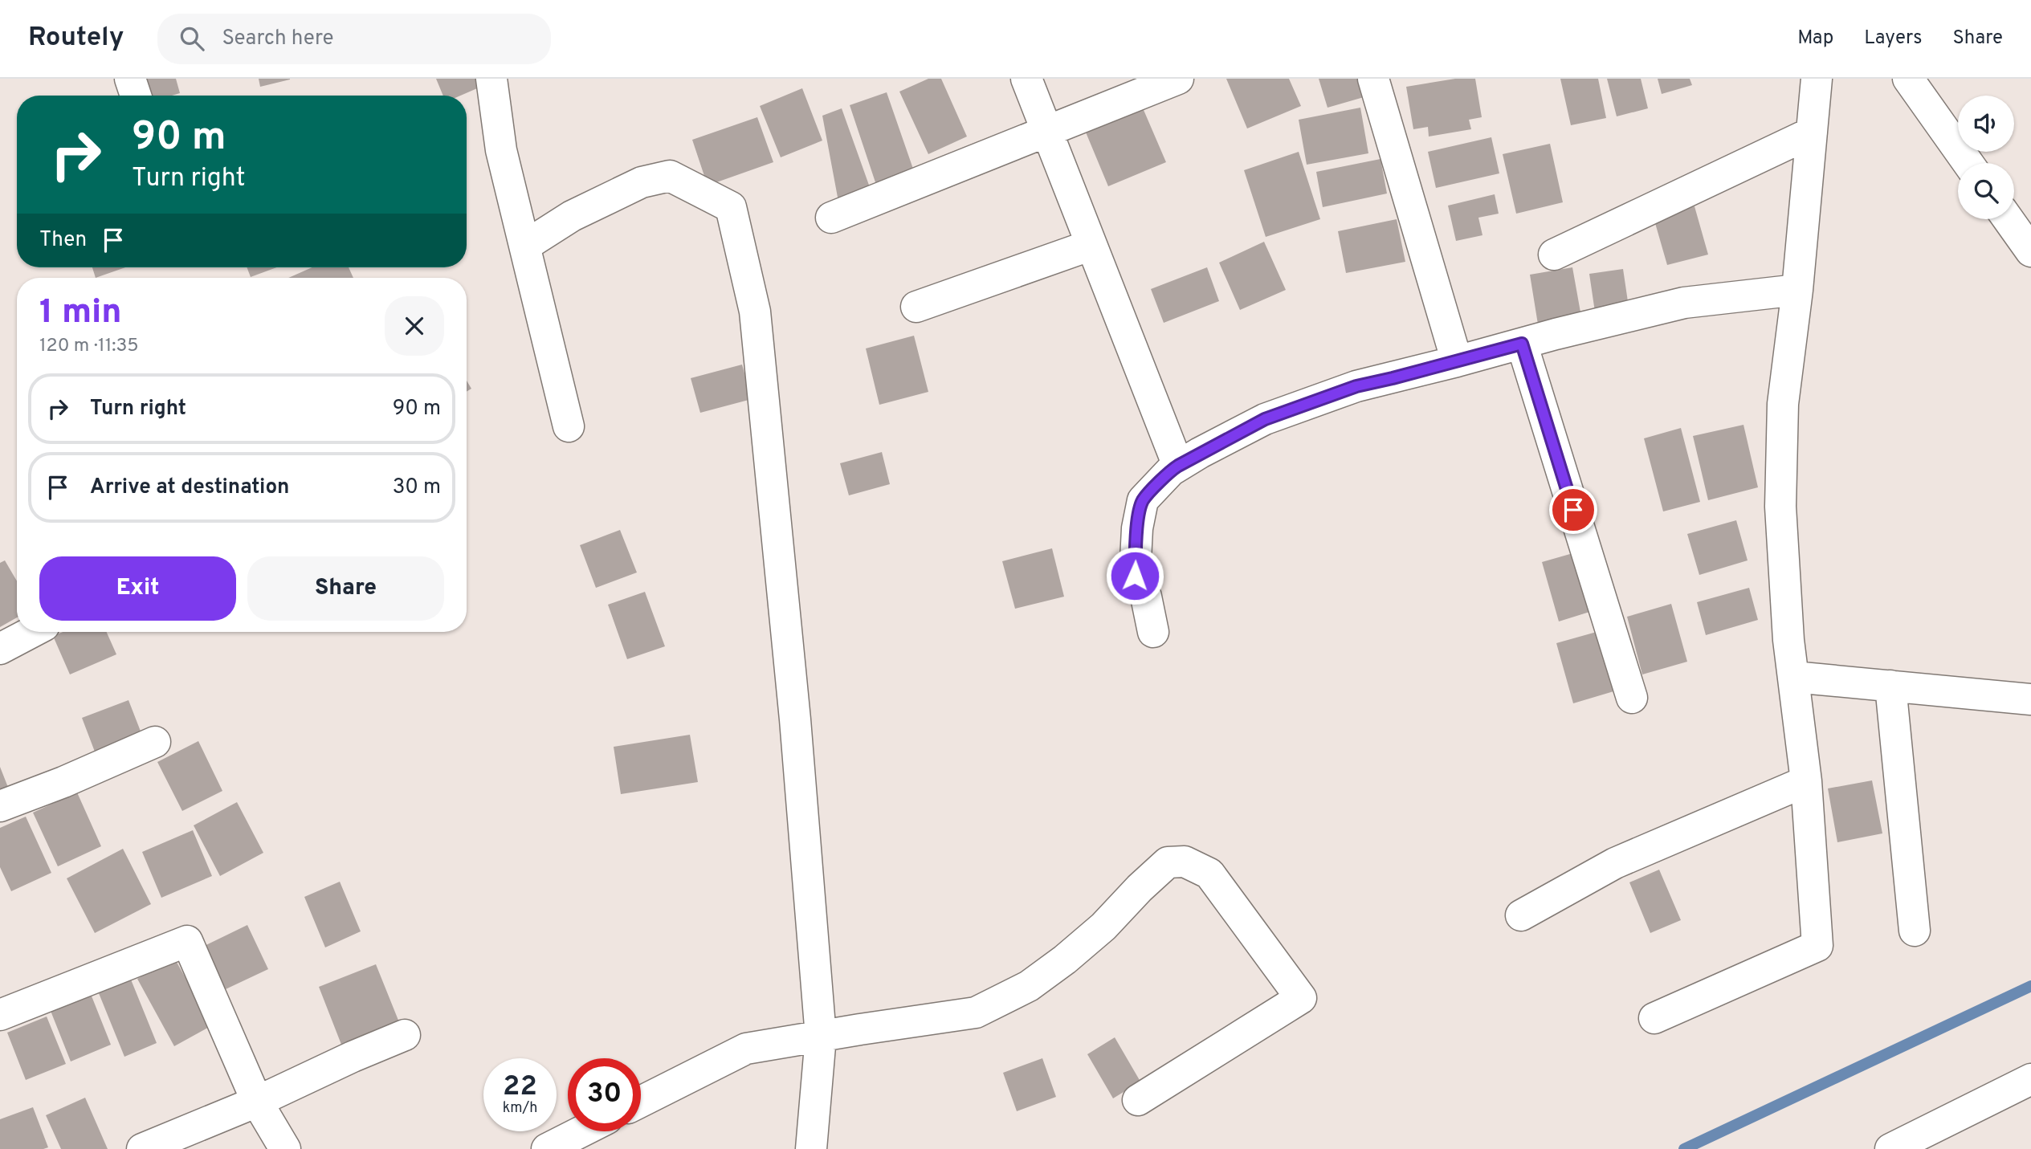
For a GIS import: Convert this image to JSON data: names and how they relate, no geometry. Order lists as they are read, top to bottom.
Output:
{
  "page": {
    "header": "Routely",
    "search": "Search here",
    "nav": ["Map", "Layers", "Share"],
    "turn": ["90 m", "Turn right"],
    "then": "Then",
    "heading": ["1 min", "120 m · 11:35"],
    "list": [
      {
        "name": "Turn right",
        "value": "90 m"
      },
      {
        "name": "Arrive at destination",
        "value": "30 m"
      }
    ],
    "buttons": ["Exit", "Share"],
    "speed": "22 km/h",
    "limit": "30"
  }
}
